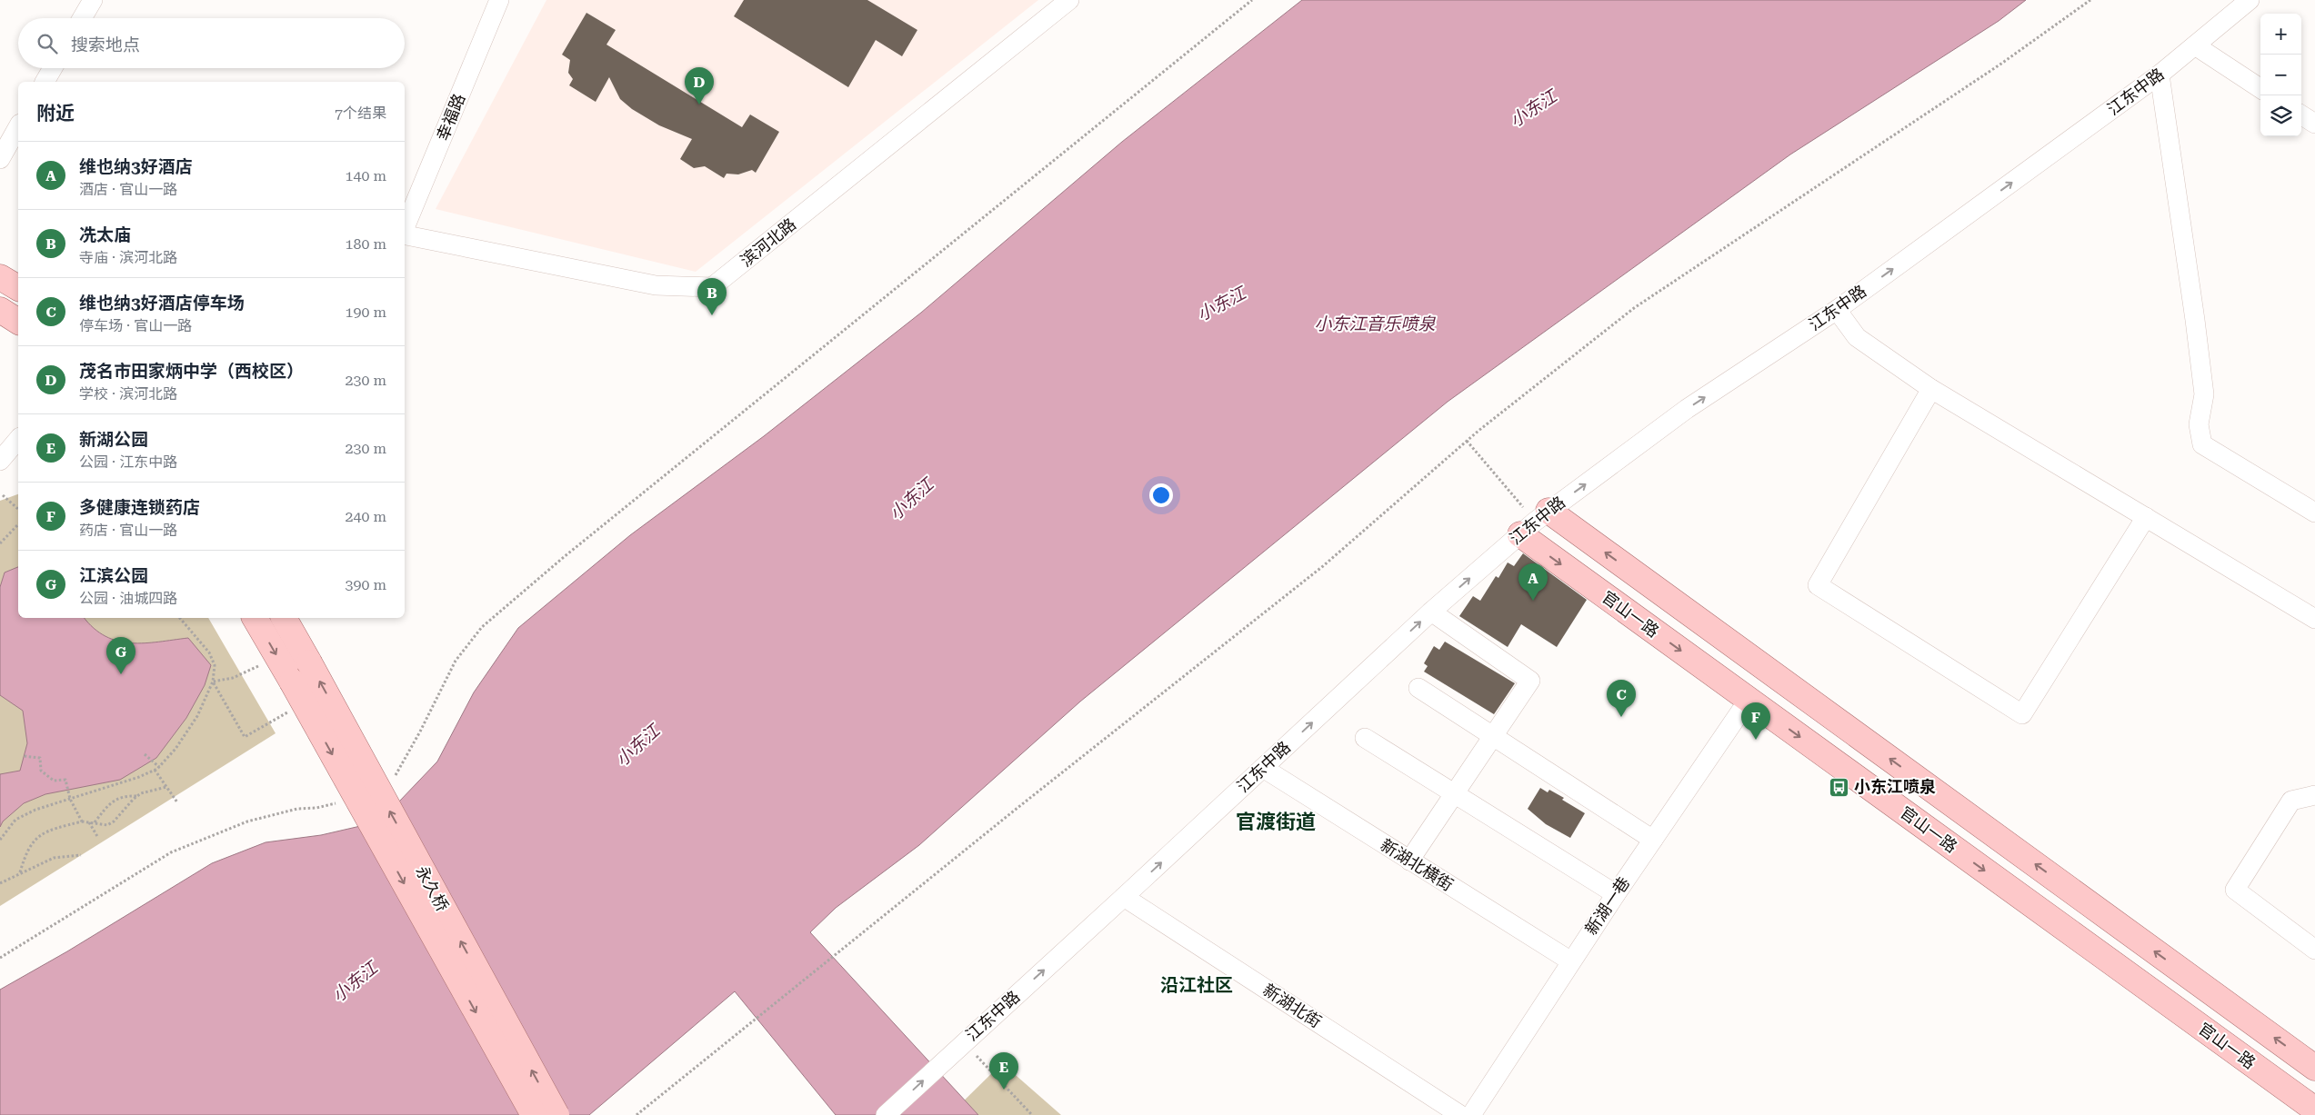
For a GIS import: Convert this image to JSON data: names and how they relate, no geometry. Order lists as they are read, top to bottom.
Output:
{
  "streets": {
    "main road": ["官山一路", "永久桥"],
    "street": [
      "江东中路",
      "幸福路",
      "滨河北路",
      "新湖北横街",
      "新湖一巷",
      "新湖北街"
    ]
  },
  "crossings": [
    ["江东中路", "官山一路"],
    ["江东中路", "新湖北横街"],
    ["江东中路", "新湖北街"],
    ["官山一路", "新湖一巷"],
    ["新湖北横街", "新湖一巷"]
  ],
  "one_way": ["江东中路"],
  "districts": ["官渡街道", "沿江社区"],
  "water": ["小东江", "小东江音乐喷泉"],
  "places": {
    "bus stop": ["小东江喷泉"]
  },
  "page": {
    "map_buttons": ["+", "−"],
    "search": "搜索地点",
    "pins": [
      "D",
      "B",
      "A",
      "G",
      "C",
      "F",
      "E"
    ],
    "heading": ["附近", "7个结果"],
    "list": [
      {
        "mark": "A",
        "name": "维也纳3好酒店",
        "note": "酒店 · 官山一路",
        "value": "140 m"
      },
      {
        "mark": "B",
        "name": "冼太庙",
        "note": "寺庙 · 滨河北路",
        "value": "180 m"
      },
      {
        "mark": "C",
        "name": "维也纳3好酒店停车场",
        "note": "停车场 · 官山一路",
        "value": "190 m"
      },
      {
        "mark": "D",
        "name": "茂名市田家炳中学（西校区）",
        "note": "学校 · 滨河北路",
        "value": "230 m"
      },
      {
        "mark": "E",
        "name": "新湖公园",
        "note": "公园 · 江东中路",
        "value": "230 m"
      },
      {
        "mark": "F",
        "name": "多健康连锁药店",
        "note": "药店 · 官山一路",
        "value": "240 m"
      },
      {
        "mark": "G",
        "name": "江滨公园",
        "note": "公园 · 油城四路",
        "value": "390 m"
      }
    ]
  }
}
